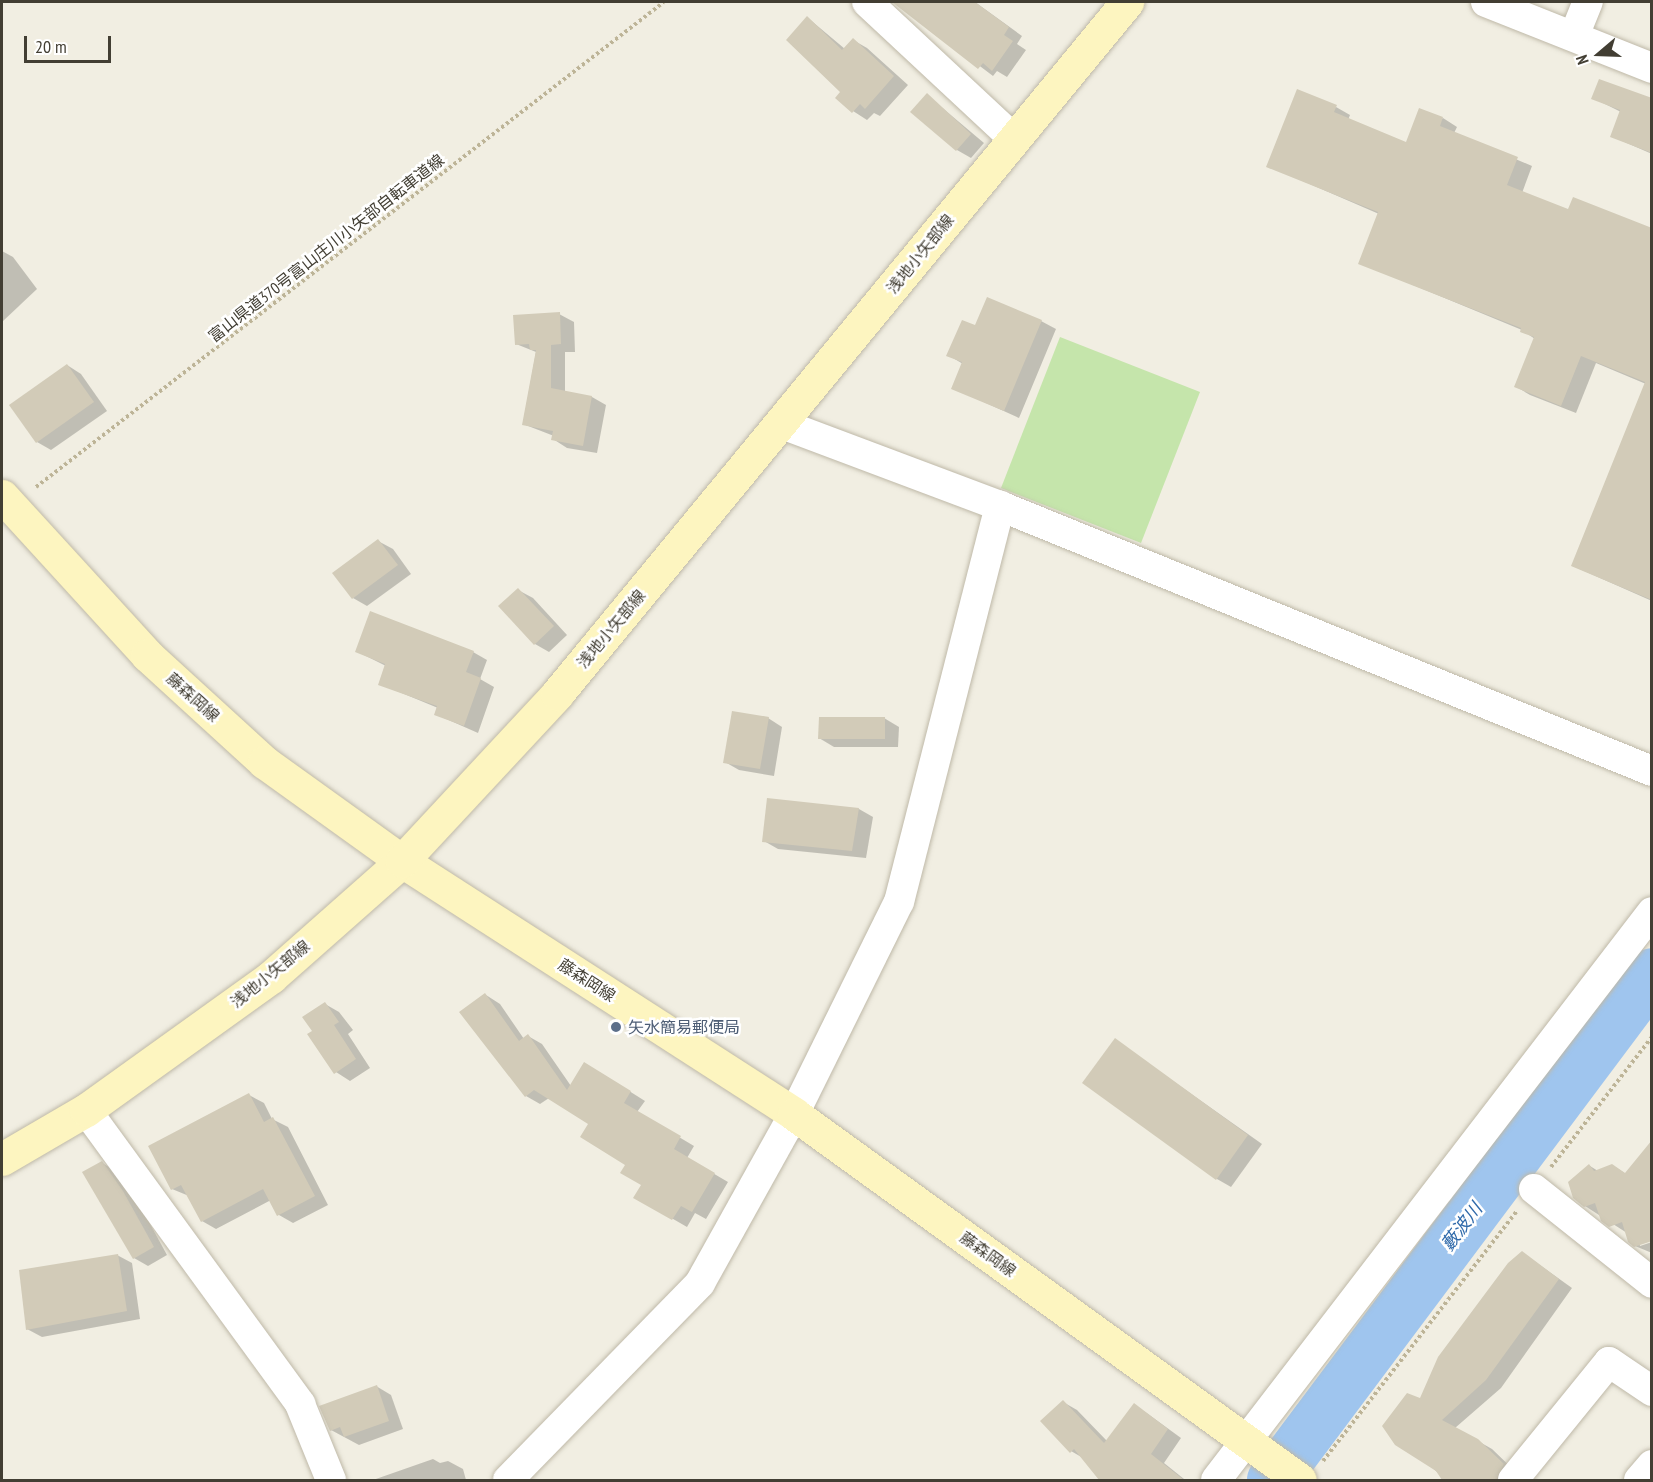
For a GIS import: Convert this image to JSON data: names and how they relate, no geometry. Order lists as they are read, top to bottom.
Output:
{
  "streets": {
    "main road": ["浅地小矢部線", "藤森岡線"],
    "path": ["富山県道370号富山庄川小矢部自転車道線"]
  },
  "crossings": [
    ["富山県道370号富山庄川小矢部自転車道線", "藤森岡線"],
    ["浅地小矢部線", "藤森岡線"]
  ],
  "water": ["藪波川"],
  "places": ["矢水簡易郵便局"],
  "scale_bar": "20 m",
  "north": "left"
}
